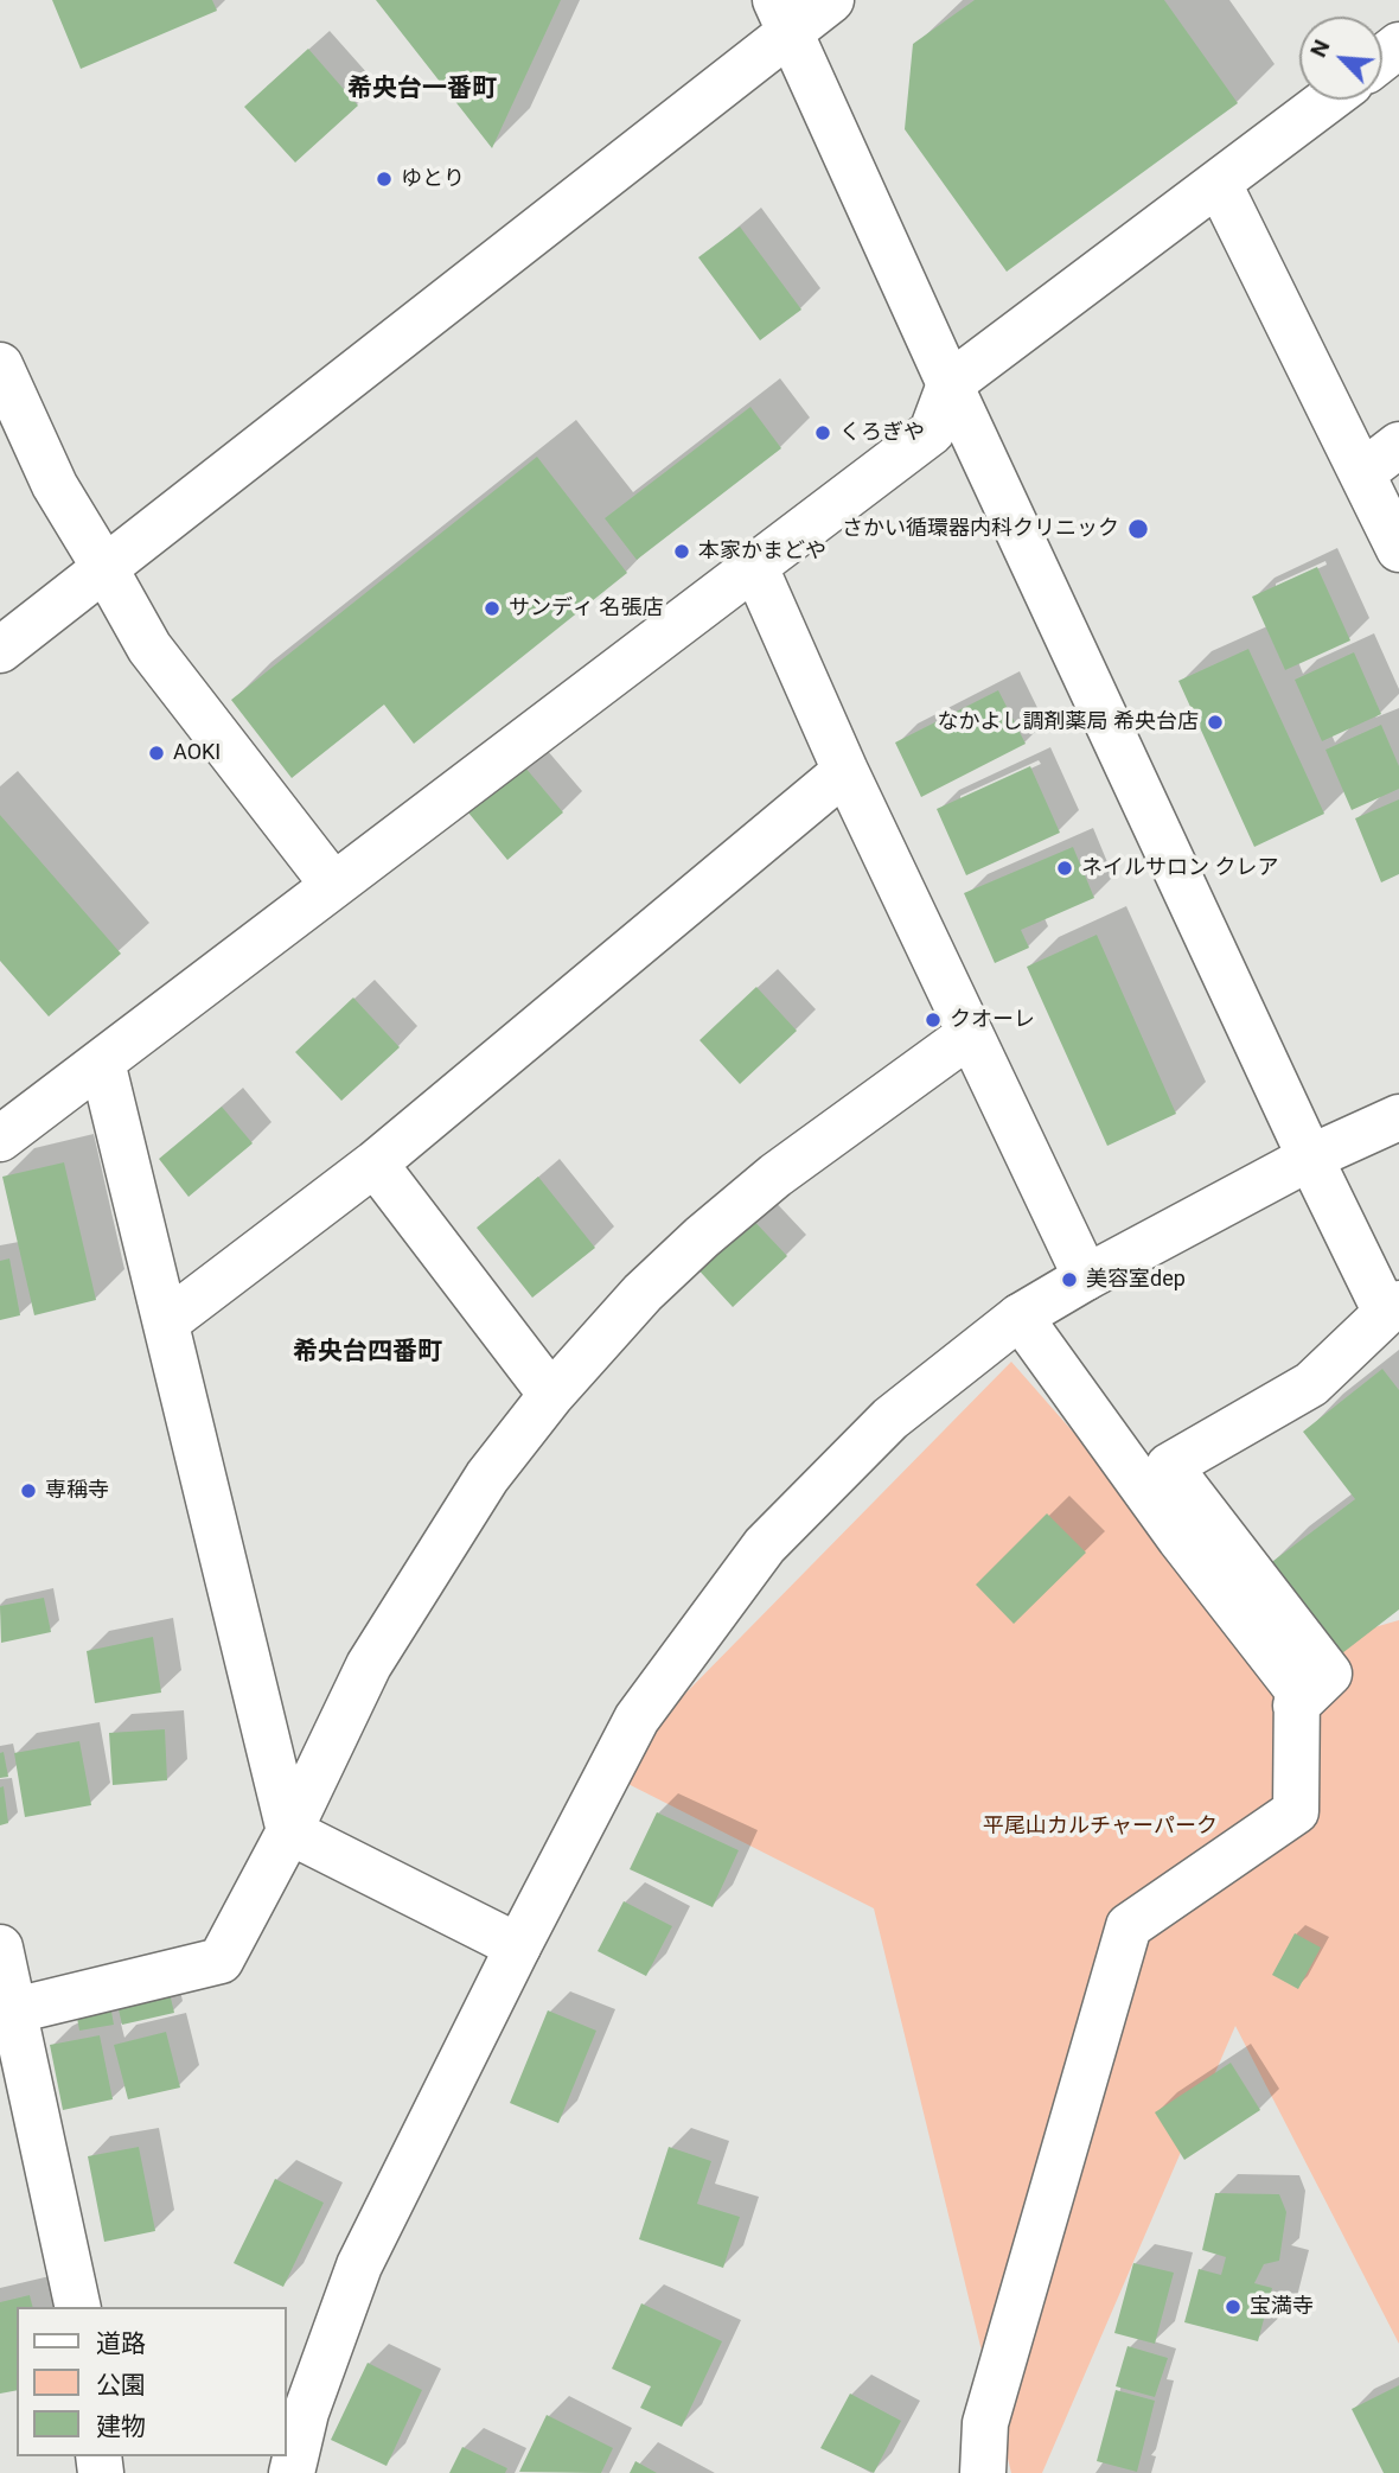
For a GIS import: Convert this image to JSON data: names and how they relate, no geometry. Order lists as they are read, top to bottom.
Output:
{
  "districts": ["希央台一番町", "希央台四番町"],
  "parks": ["平尾山カルチャーパーク"],
  "places": [
    "ゆとり",
    "くろぎや",
    "さかい循環器内科クリニック",
    "本家かまどや",
    "サンディ 名張店",
    "なかよし調剤薬局 希央台店",
    "AOKI",
    "ネイルサロン クレア",
    "クオーレ",
    "美容室dep",
    "専稱寺",
    "宝満寺"
  ],
  "legend": ["道路", "公園", "建物"],
  "north": "top left"
}
